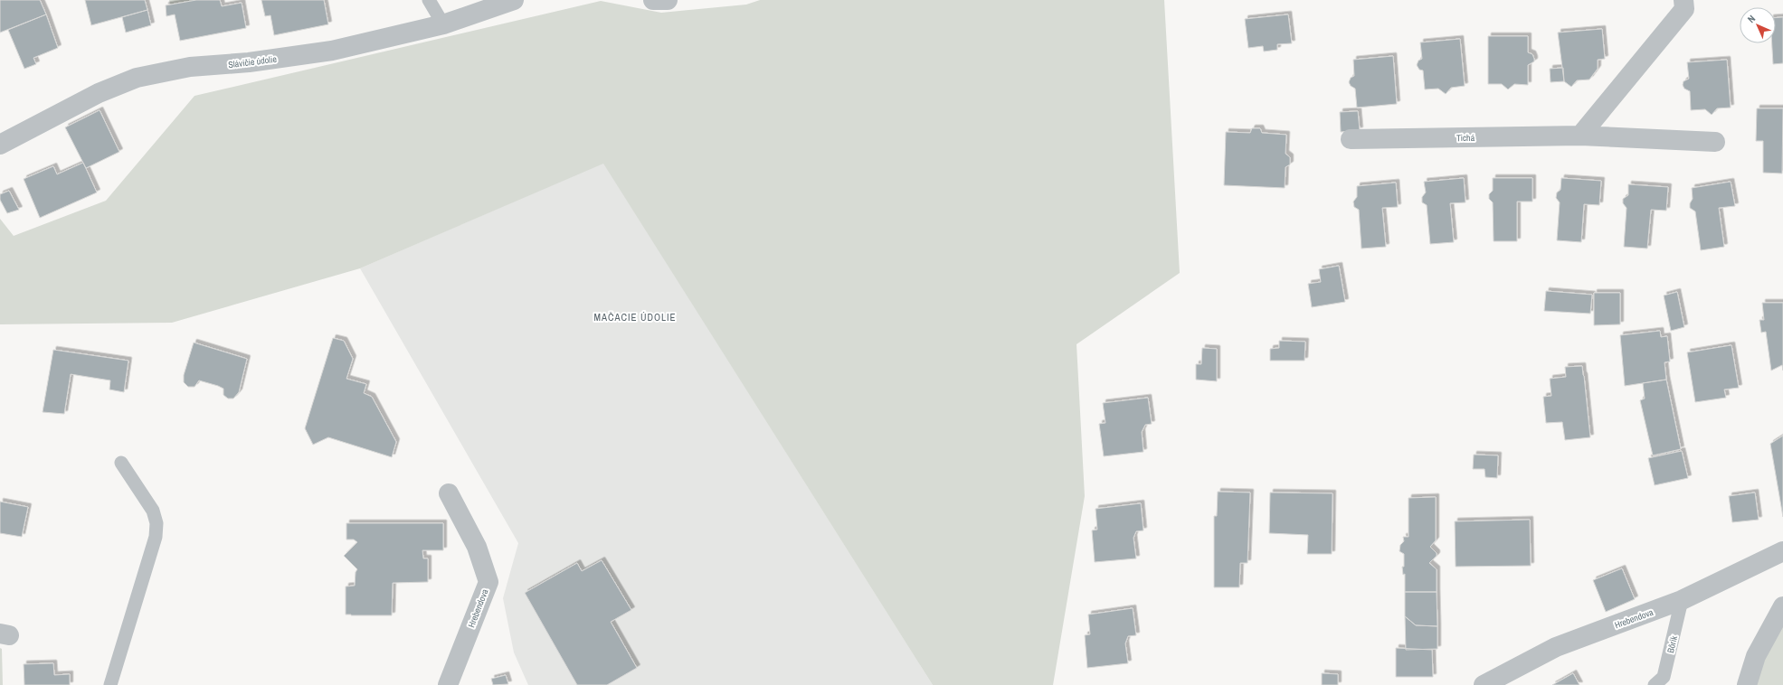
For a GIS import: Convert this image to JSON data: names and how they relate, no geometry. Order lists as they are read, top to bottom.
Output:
{
  "streets": {
    "street": ["Slávičie údolie", "Tichá", "Hrebendova"],
    "lane": ["Bôrik"]
  },
  "crossings": [
    ["Hrebendova", "Bôrik"]
  ],
  "districts": ["MAČACIE ÚDOLIE"],
  "north": "top left"
}
